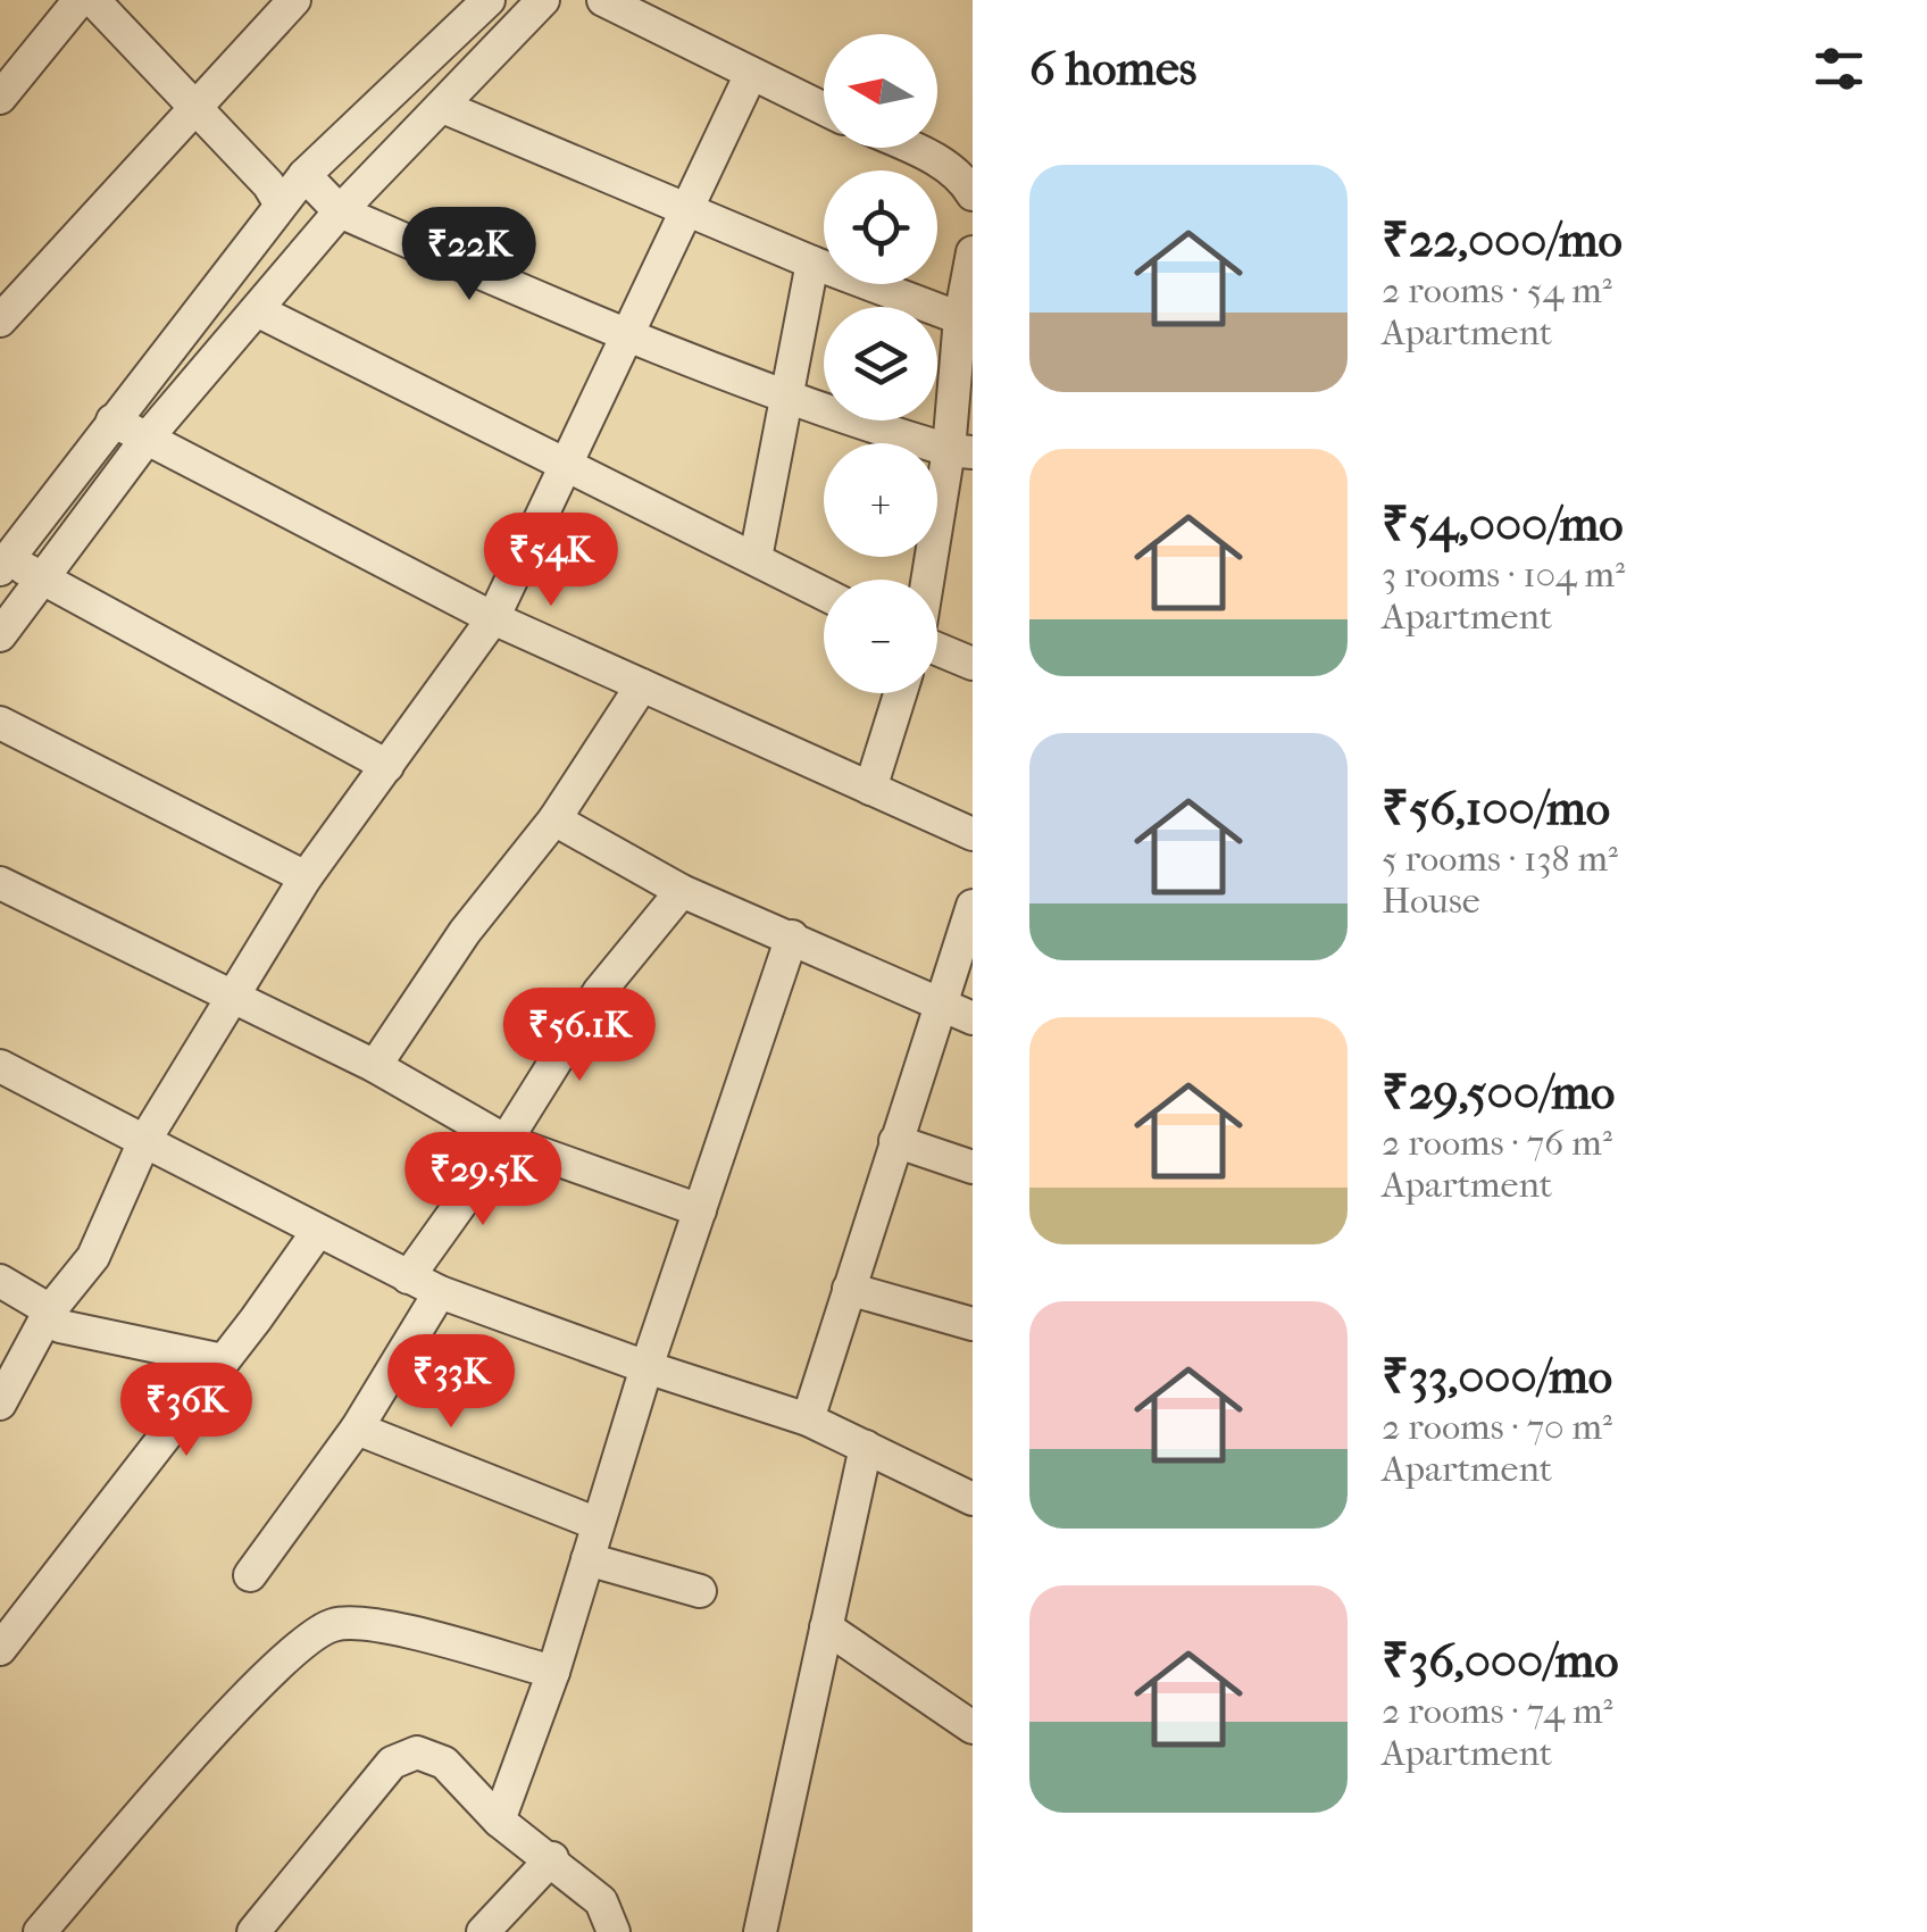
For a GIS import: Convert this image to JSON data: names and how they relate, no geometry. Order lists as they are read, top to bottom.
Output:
{
  "north": "left",
  "page": {
    "heading": "6 homes",
    "map_buttons": ["+", "−"],
    "list": [
      {
        "name": "₹22,000/mo",
        "note": "2 rooms · 54 m² · Apartment"
      },
      {
        "name": "₹54,000/mo",
        "note": "3 rooms · 104 m² · Apartment"
      },
      {
        "name": "₹56,100/mo",
        "note": "5 rooms · 138 m² · House"
      },
      {
        "name": "₹29,500/mo",
        "note": "2 rooms · 76 m² · Apartment"
      },
      {
        "name": "₹33,000/mo",
        "note": "2 rooms · 70 m² · Apartment"
      },
      {
        "name": "₹36,000/mo",
        "note": "2 rooms · 74 m² · Apartment"
      }
    ],
    "price": [
      "₹22K",
      "₹54K",
      "₹56.1K",
      "₹29.5K",
      "₹33K",
      "₹36K"
    ]
  }
}
